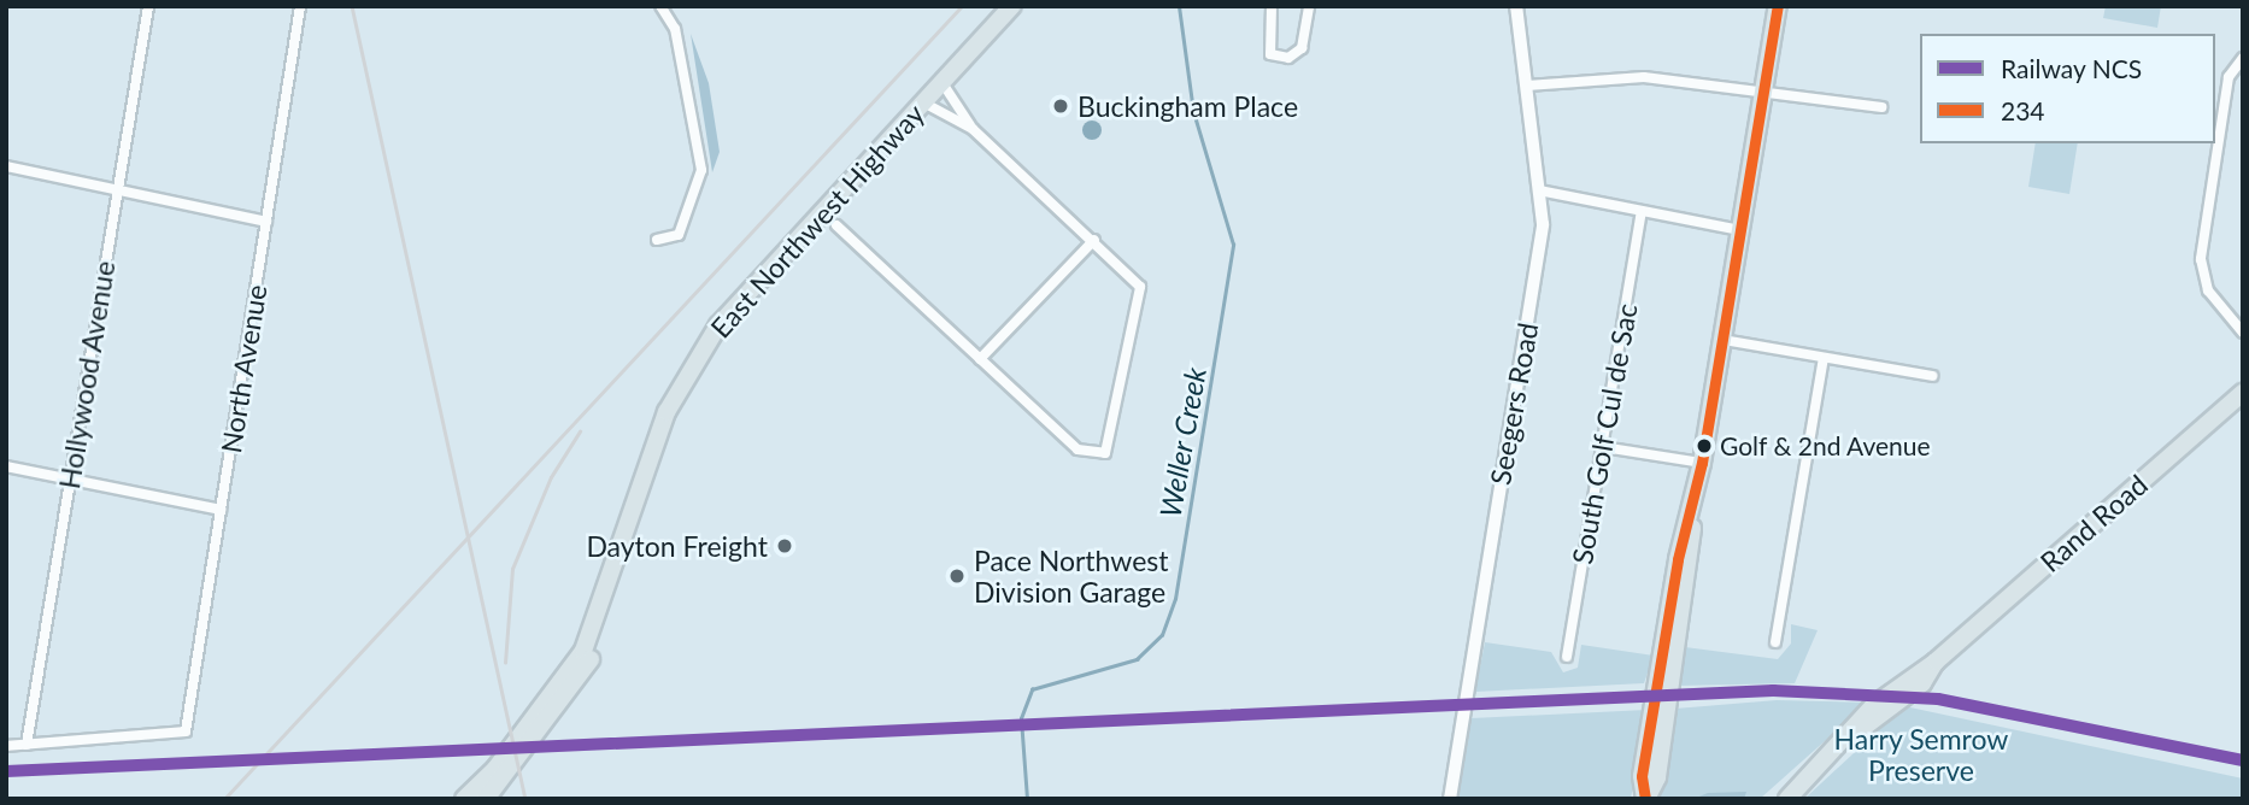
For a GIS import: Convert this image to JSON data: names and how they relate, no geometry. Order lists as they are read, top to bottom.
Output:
{
  "streets": {
    "main road": ["East Northwest Highway", "Rand Road"],
    "street": [
      "North Avenue",
      "Hollywood Avenue",
      "Seegers Road",
      "South Golf Cul de Sac"
    ]
  },
  "crossings": [
    ["North Avenue", "Hollywood Avenue"]
  ],
  "water": ["Weller Creek"],
  "parks": ["Harry Semrow Preserve"],
  "places": [
    "Buckingham Place",
    "Golf & 2nd Avenue",
    "Dayton Freight",
    "Pace Northwest Division Garage"
  ],
  "lines": ["transit line 234", "rail line NCS"],
  "legend": ["Railway NCS", "234"]
}
